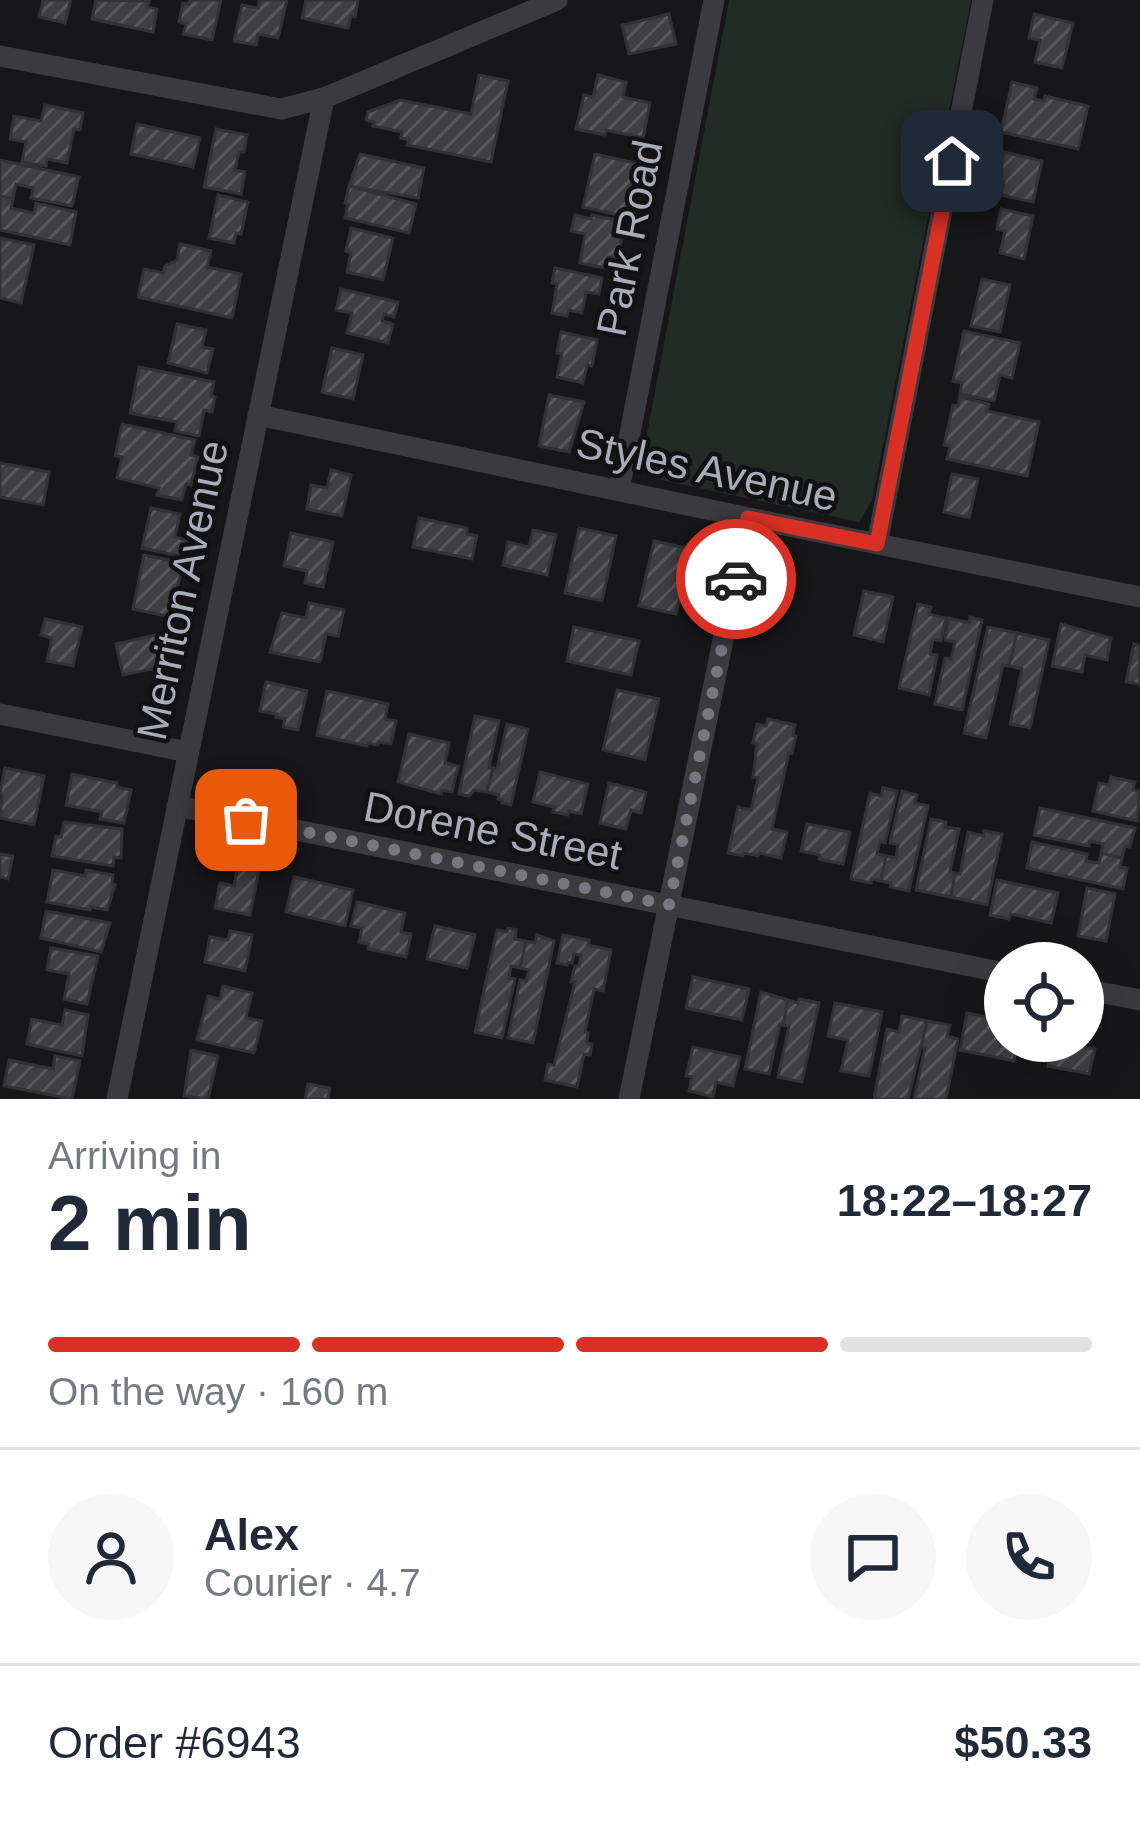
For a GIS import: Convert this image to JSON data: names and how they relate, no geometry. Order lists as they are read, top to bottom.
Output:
{
  "streets": {
    "street": [
      "Park Road",
      "Styles Avenue",
      "Merriton Avenue",
      "Dorene Street"
    ]
  },
  "crossings": [
    ["Park Road", "Styles Avenue"],
    ["Styles Avenue", "Merriton Avenue"],
    ["Merriton Avenue", "Dorene Street"]
  ],
  "page": {
    "heading": ["2 min", "Arriving in", "18:22–18:27"],
    "panel": [
      "Alex",
      "Courier · 4.7",
      "Order #6943",
      "$50.33"
    ],
    "bar": "On the way · 160 m"
  }
}
